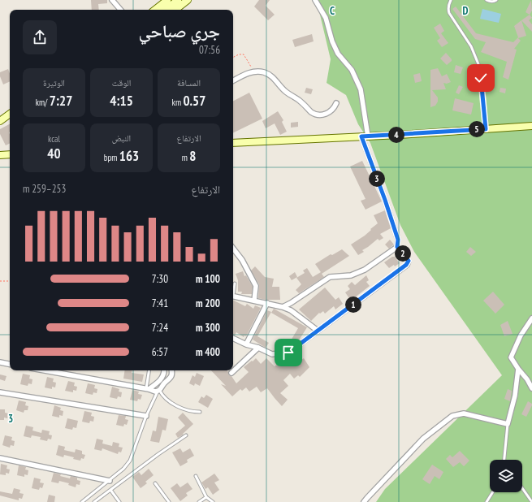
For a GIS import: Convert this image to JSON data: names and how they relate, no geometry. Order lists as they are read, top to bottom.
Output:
{
  "page": {
    "heading": ["جري صباحي", "07:56"],
    "stats": [
      ["المسافة", "0.57 km"],
      ["الوقت", "4:15"],
      ["الوتيرة", "7:27 /km"],
      ["الارتفاع", "8 m"],
      ["النبض", "163 bpm"],
      ["kcal", "40"]
    ],
    "pins": [
      "5",
      "4",
      "3",
      "2",
      "1"
    ],
    "chart": ["الارتفاع", "253–259 m"],
    "list": [
      {
        "name": "100 m",
        "note": "7:30"
      },
      {
        "name": "200 m",
        "note": "7:41"
      },
      {
        "name": "300 m",
        "note": "7:24"
      },
      {
        "name": "400 m",
        "note": "6:57"
      }
    ]
  },
  "grid": {
    "columns": ["C", "D"],
    "rows": ["3"]
  }
}
